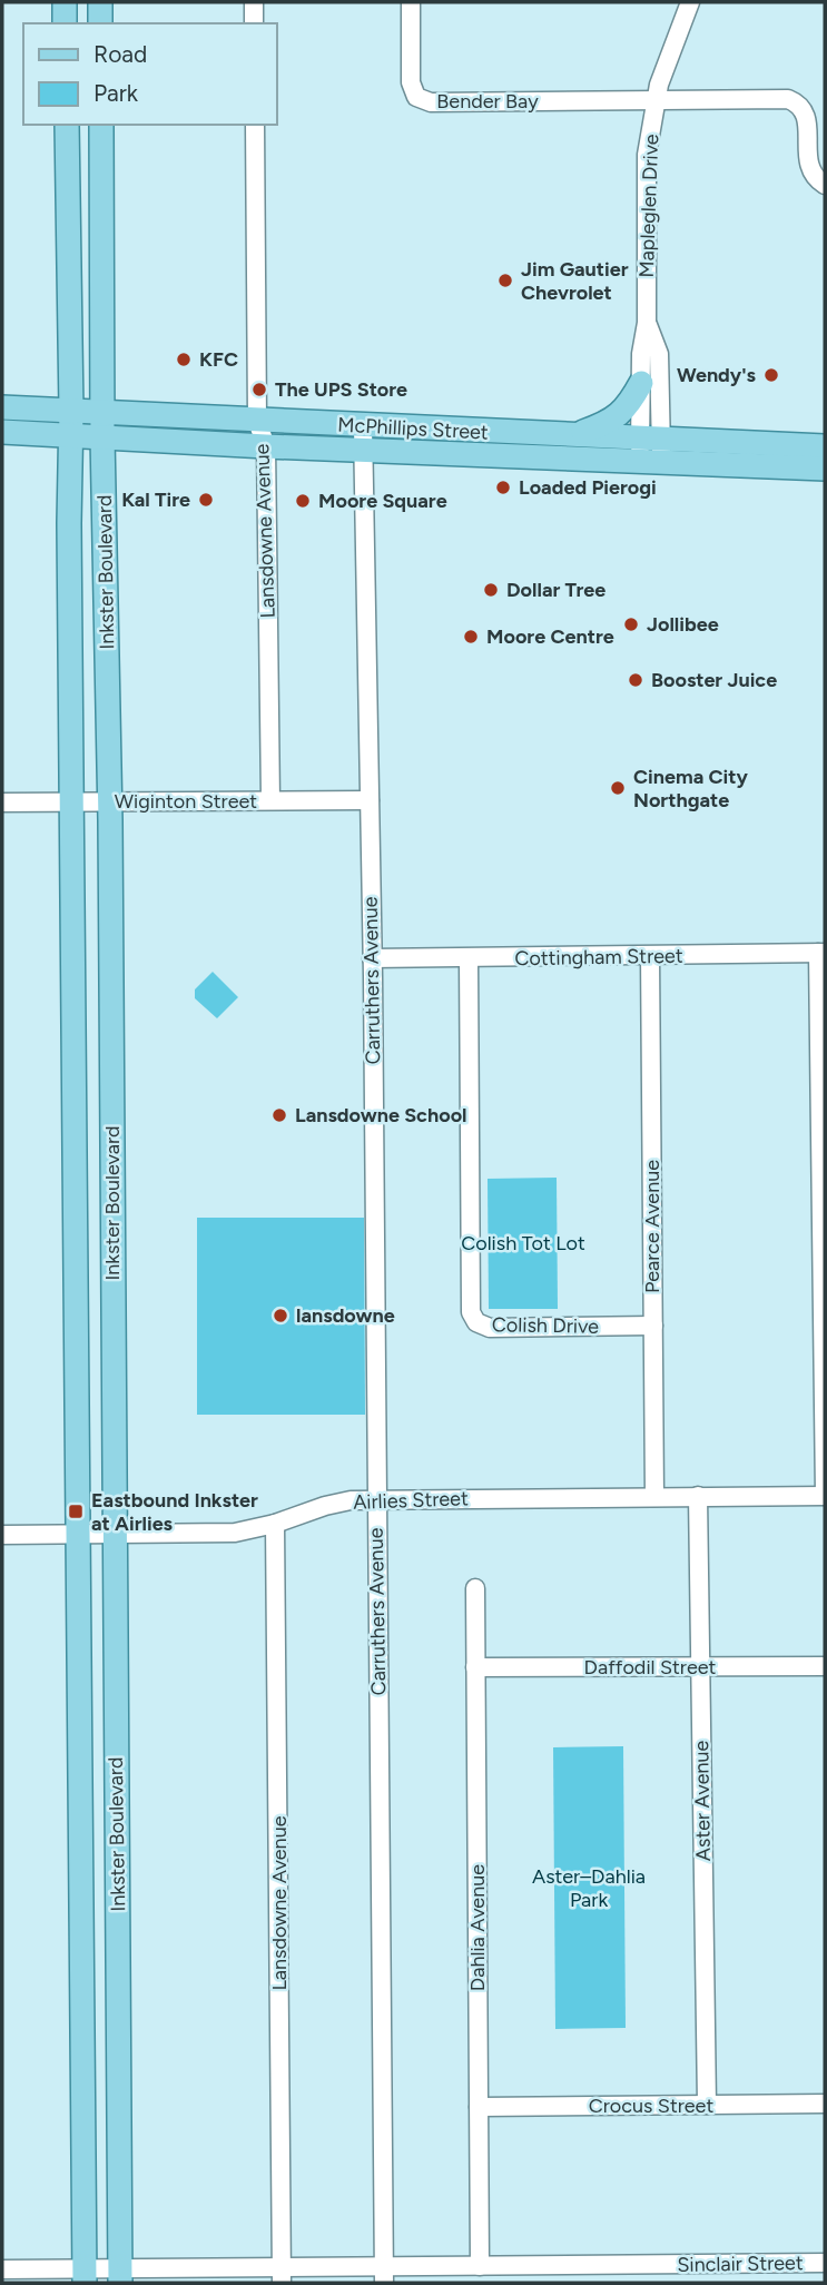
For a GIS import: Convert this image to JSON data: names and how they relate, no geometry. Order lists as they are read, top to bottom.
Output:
{
  "streets": {
    "main road": ["McPhillips Street", "Inkster Boulevard"],
    "street": [
      "Bender Bay",
      "Mapleglen Drive",
      "Lansdowne Avenue",
      "Wiginton Street",
      "Cottingham Street",
      "Carruthers Avenue",
      "Pearce Avenue",
      "Colish Drive",
      "Airlies Street",
      "Daffodil Street",
      "Aster Avenue",
      "Dahlia Avenue",
      "Crocus Street",
      "Sinclair Street"
    ]
  },
  "crossings": [
    ["Bender Bay", "Mapleglen Drive"],
    ["Mapleglen Drive", "McPhillips Street"],
    ["McPhillips Street", "Lansdowne Avenue"],
    ["McPhillips Street", "Inkster Boulevard"],
    ["McPhillips Street", "Carruthers Avenue"],
    ["Lansdowne Avenue", "Wiginton Street"],
    ["Lansdowne Avenue", "Airlies Street"],
    ["Lansdowne Avenue", "Sinclair Street"],
    ["Inkster Boulevard", "Wiginton Street"],
    ["Inkster Boulevard", "Airlies Street"],
    ["Inkster Boulevard", "Sinclair Street"],
    ["Wiginton Street", "Carruthers Avenue"],
    ["Cottingham Street", "Carruthers Avenue"],
    ["Cottingham Street", "Pearce Avenue"],
    ["Cottingham Street", "Colish Drive"],
    ["Carruthers Avenue", "Airlies Street"],
    ["Carruthers Avenue", "Sinclair Street"],
    ["Pearce Avenue", "Colish Drive"],
    ["Pearce Avenue", "Airlies Street"],
    ["Airlies Street", "Aster Avenue"],
    ["Daffodil Street", "Aster Avenue"],
    ["Daffodil Street", "Dahlia Avenue"],
    ["Aster Avenue", "Crocus Street"],
    ["Dahlia Avenue", "Crocus Street"],
    ["Dahlia Avenue", "Sinclair Street"]
  ],
  "parks": ["Colish Tot Lot", "Aster–Dahlia Park"],
  "places": {
    "other": [
      "Jim Gautier Chevrolet",
      "KFC",
      "Wendy's",
      "The UPS Store",
      "Loaded Pierogi",
      "Kal Tire",
      "Moore Square",
      "Dollar Tree",
      "Jollibee",
      "Moore Centre",
      "Booster Juice",
      "Cinema City Northgate",
      "Lansdowne School",
      "lansdowne"
    ],
    "transit": ["Eastbound Inkster at Airlies"]
  },
  "legend": ["Road", "Park"]
}
